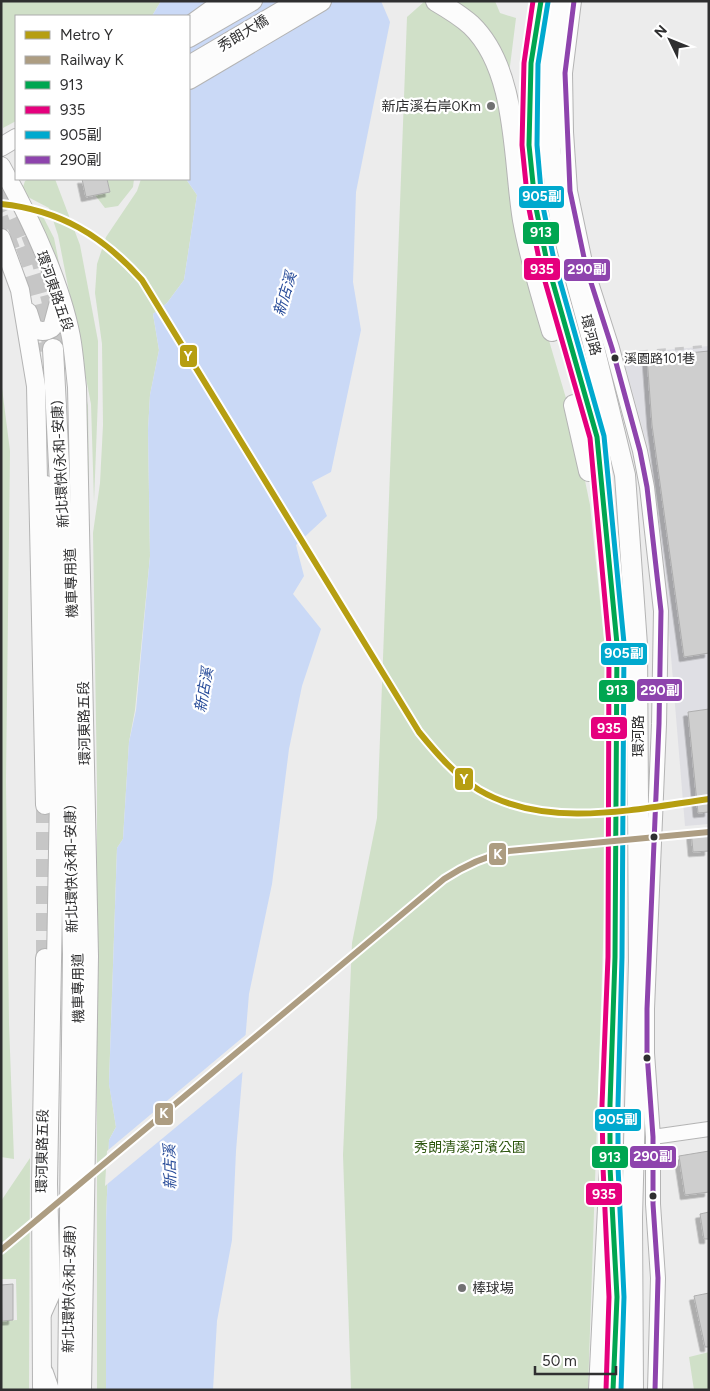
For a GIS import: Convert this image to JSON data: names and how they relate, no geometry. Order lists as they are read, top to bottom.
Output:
{
  "streets": {
    "highway": ["環河路", "新北環快(永和-安康)"],
    "main road": ["秀朗大橋", "環河東路五段"],
    "street": ["機車專用道"]
  },
  "crossings": [
    ["環河東路五段", "機車專用道"],
    ["新北環快(永和-安康)", "機車專用道"]
  ],
  "water": ["新店溪"],
  "parks": ["秀朗清溪河濱公園"],
  "places": ["新店溪右岸0Km", "溪園路101巷", "棒球場"],
  "lines": [
    "transit line 913",
    "transit line 935",
    "transit line 290副",
    "transit line 905副",
    "metro line Y",
    "rail line K"
  ],
  "legend": [
    "Metro Y",
    "Railway K",
    "913",
    "935",
    "905副",
    "290副"
  ],
  "scale_bar": "50 m",
  "north": "top left"
}
